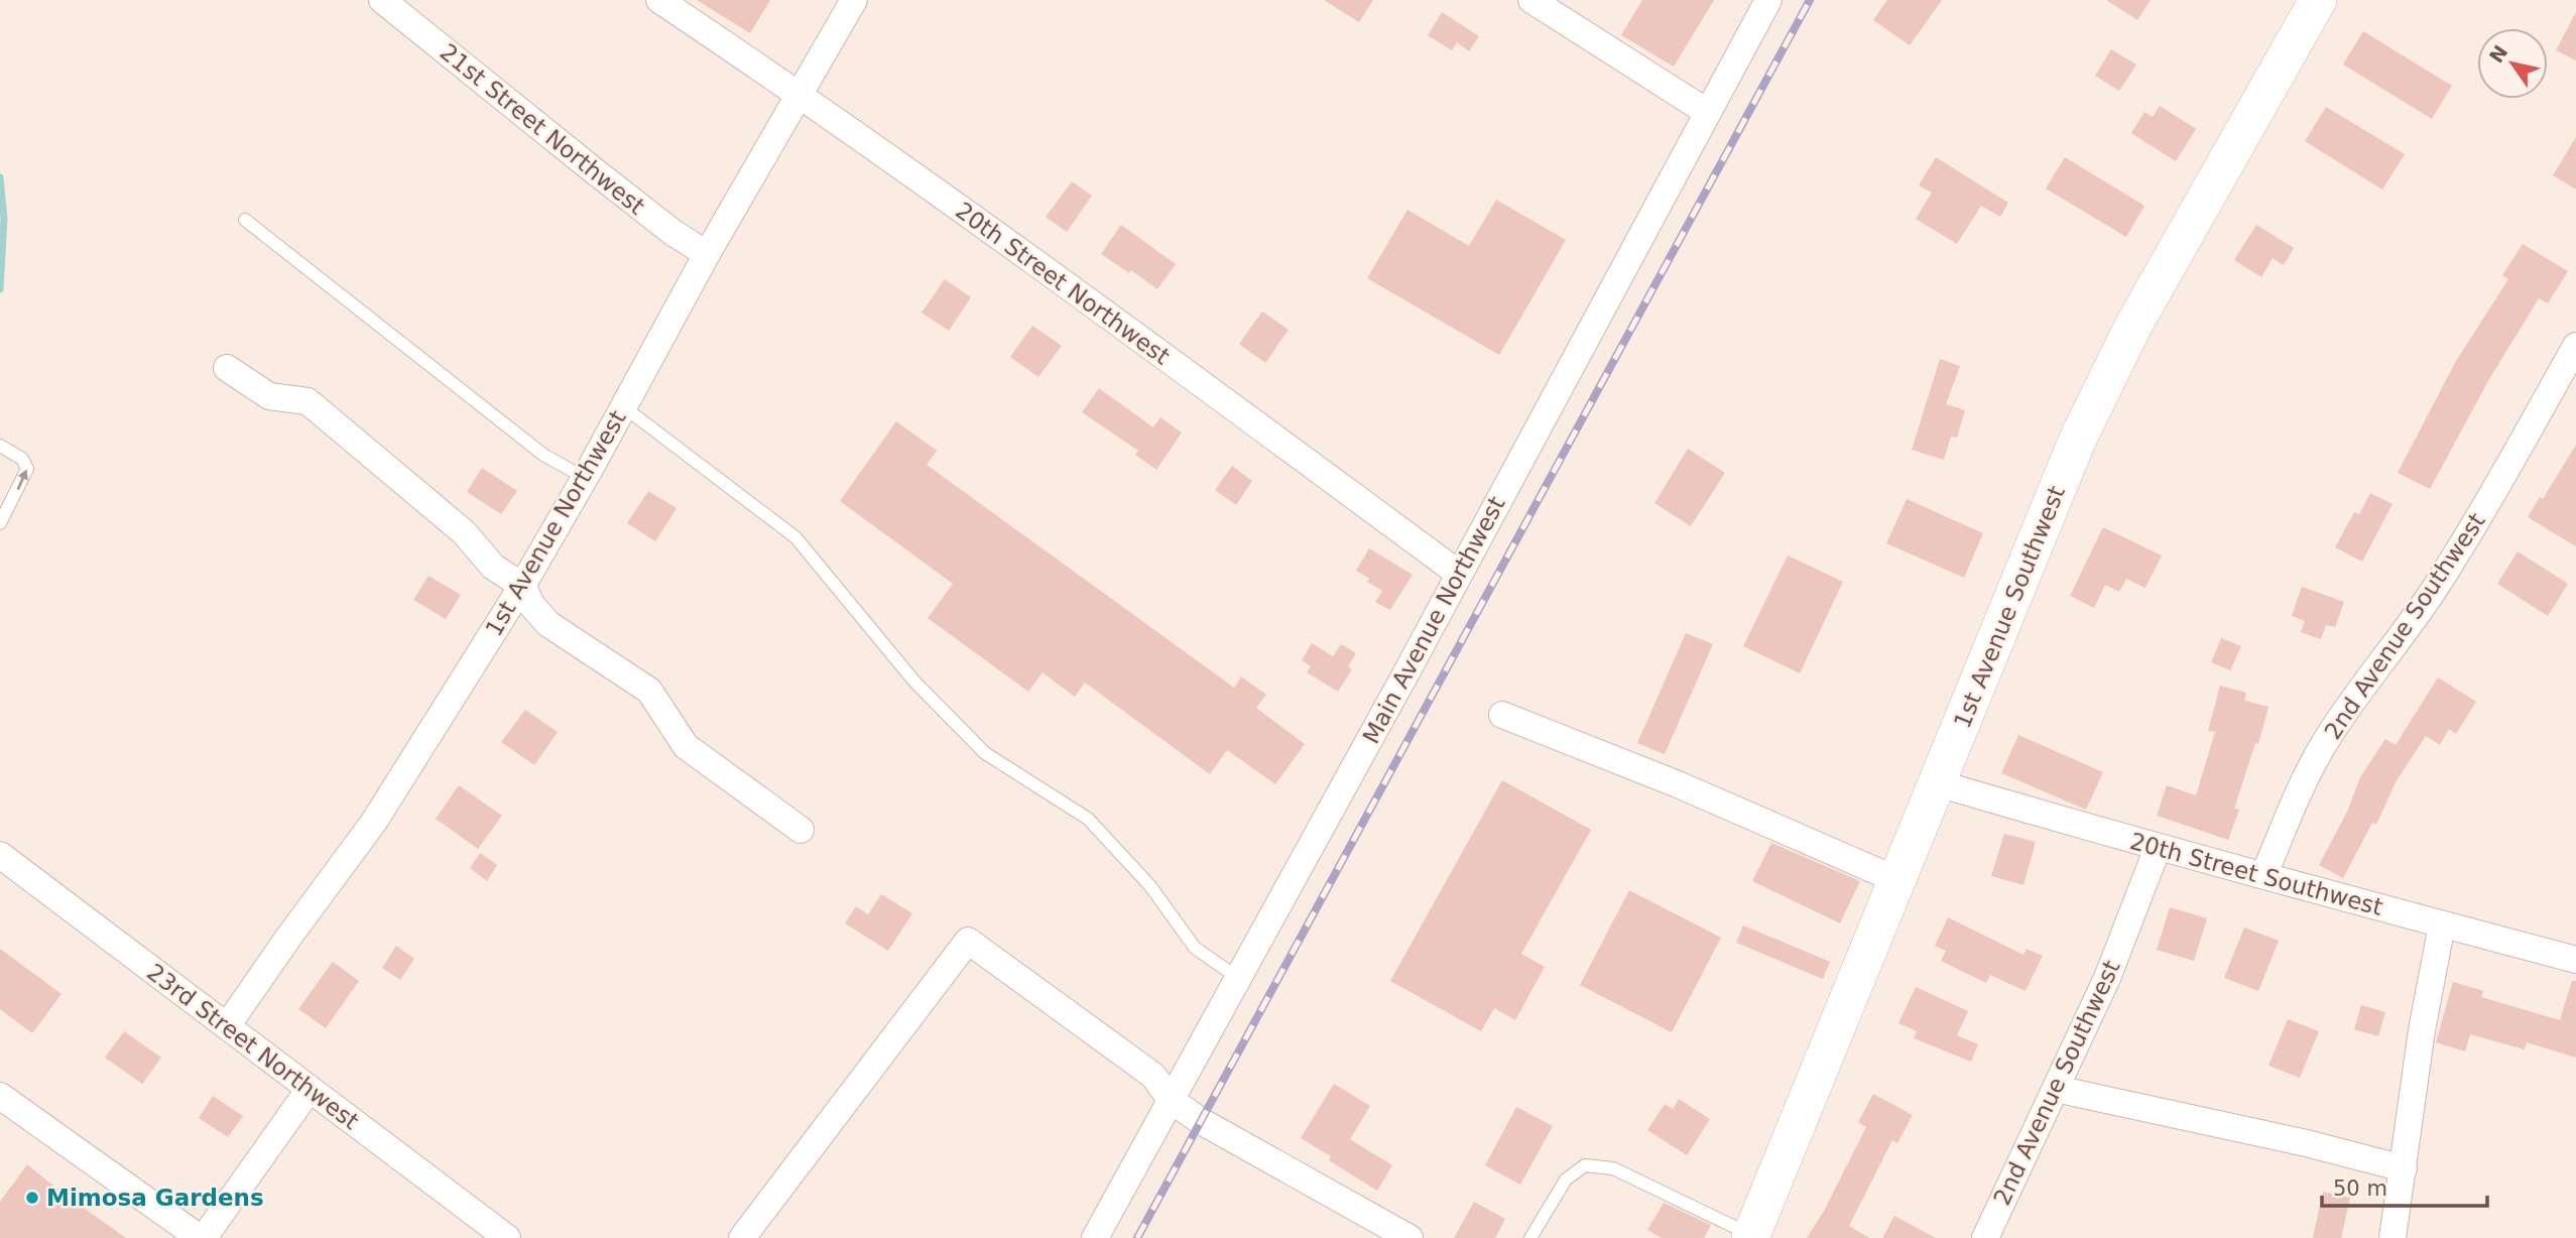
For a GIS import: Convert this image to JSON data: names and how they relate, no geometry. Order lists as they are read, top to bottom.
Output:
{
  "streets": {
    "main road": ["1st Avenue Southwest"],
    "street": [
      "21st Street Northwest",
      "20th Street Northwest",
      "1st Avenue Northwest",
      "Main Avenue Northwest",
      "2nd Avenue Southwest",
      "20th Street Southwest",
      "23rd Street Northwest"
    ]
  },
  "crossings": [
    ["21st Street Northwest", "1st Avenue Northwest"],
    ["20th Street Northwest", "1st Avenue Northwest"],
    ["20th Street Northwest", "Main Avenue Northwest"],
    ["1st Avenue Northwest", "23rd Street Northwest"],
    ["1st Avenue Southwest", "20th Street Southwest"],
    ["2nd Avenue Southwest", "20th Street Southwest"]
  ],
  "places": ["Mimosa Gardens"],
  "scale_bar": "50 m",
  "north": "top left"
}
